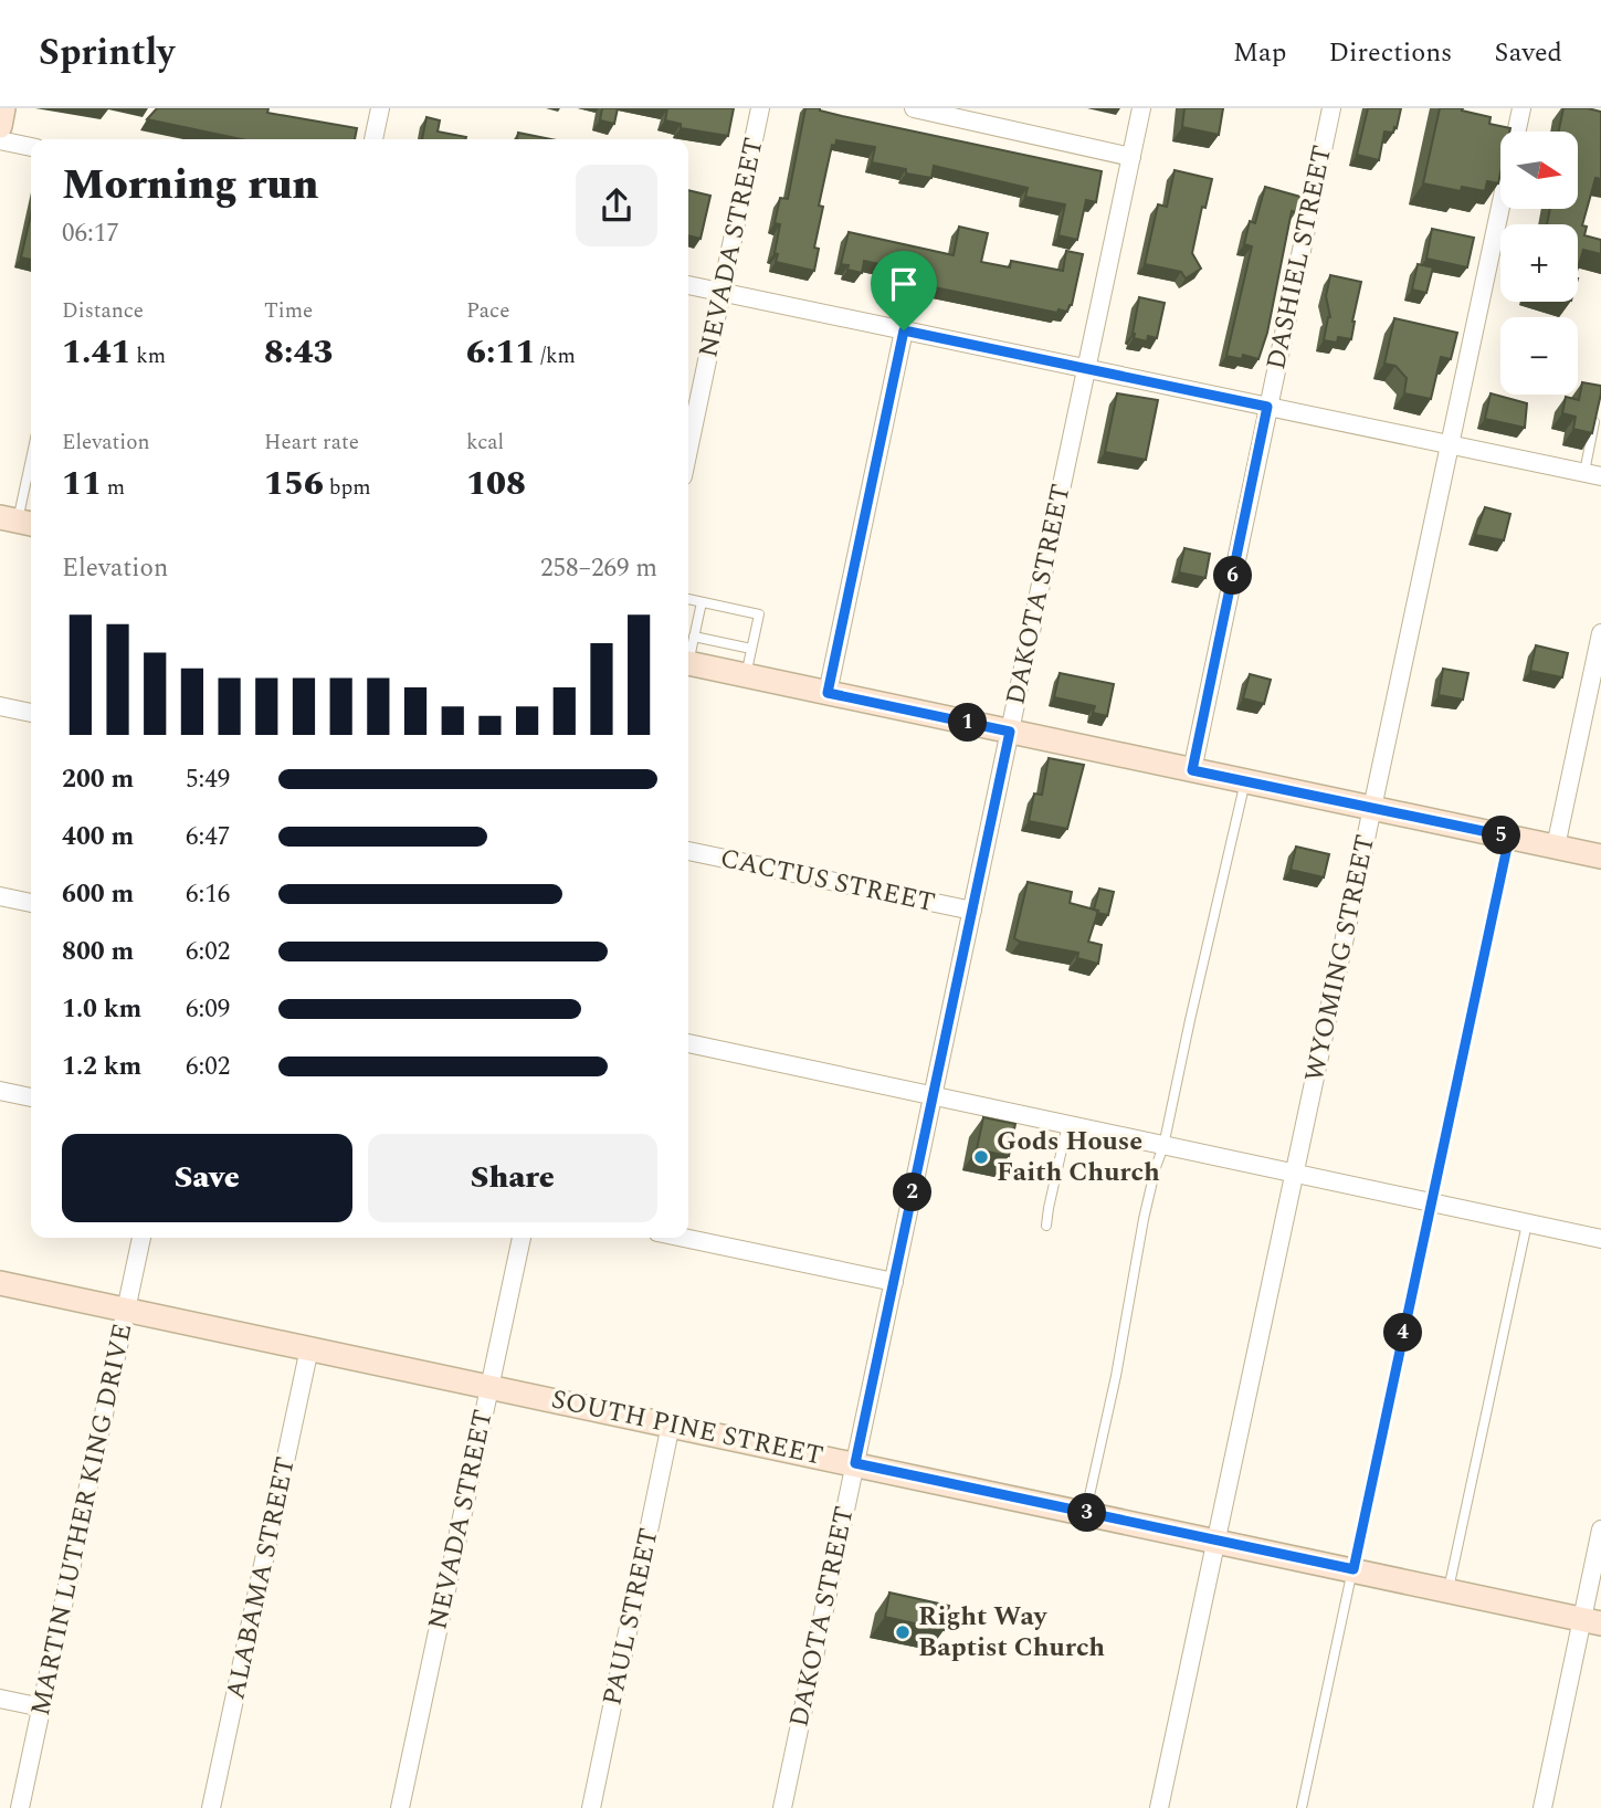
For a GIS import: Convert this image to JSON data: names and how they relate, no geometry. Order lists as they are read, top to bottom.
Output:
{
  "streets": {
    "street": [
      "NEVADA STREET",
      "DASHIEL STREET",
      "DAKOTA STREET",
      "CACTUS STREET",
      "WYOMING STREET",
      "SOUTH PINE STREET",
      "MARTIN LUTHER KING DRIVE",
      "ALABAMA STREET",
      "PAUL STREET"
    ]
  },
  "crossings": [
    ["NEVADA STREET", "SOUTH PINE STREET"],
    ["DAKOTA STREET", "CACTUS STREET"],
    ["DAKOTA STREET", "SOUTH PINE STREET"],
    ["WYOMING STREET", "SOUTH PINE STREET"],
    ["SOUTH PINE STREET", "MARTIN LUTHER KING DRIVE"],
    ["SOUTH PINE STREET", "ALABAMA STREET"],
    ["SOUTH PINE STREET", "PAUL STREET"]
  ],
  "places": ["Gods House Faith Church", "Right Way Baptist Church"],
  "north": "right",
  "page": {
    "header": "Sprintly",
    "nav": ["Map", "Directions", "Saved"],
    "map_buttons": ["+", "−"],
    "heading": ["Morning run", "06:17"],
    "stats": [
      ["Distance", "1.41 km"],
      ["Time", "8:43"],
      ["Pace", "6:11 /km"],
      ["Elevation", "11 m"],
      ["Heart rate", "156 bpm"],
      ["kcal", "108"]
    ],
    "chart": ["Elevation", "258–269 m"],
    "pins": [
      "6",
      "1",
      "5",
      "2",
      "4",
      "3"
    ],
    "list": [
      {
        "name": "200 m",
        "note": "5:49"
      },
      {
        "name": "400 m",
        "note": "6:47"
      },
      {
        "name": "600 m",
        "note": "6:16"
      },
      {
        "name": "800 m",
        "note": "6:02"
      },
      {
        "name": "1.0 km",
        "note": "6:09"
      },
      {
        "name": "1.2 km",
        "note": "6:02"
      }
    ],
    "buttons": ["Save", "Share"]
  }
}
